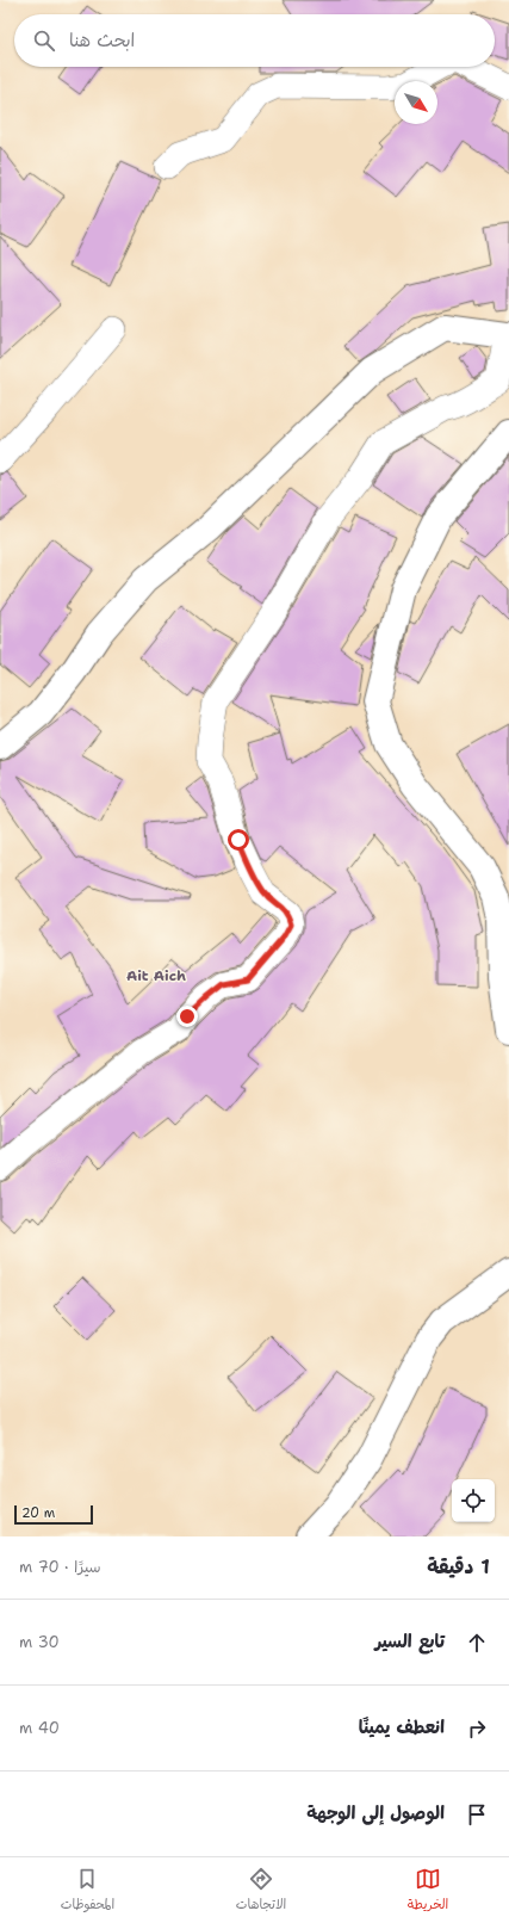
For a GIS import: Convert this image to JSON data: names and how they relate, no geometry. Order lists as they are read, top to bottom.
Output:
{
  "districts": ["Ait Aich"],
  "scale_bar": "20 m",
  "north": "bottom right",
  "page": {
    "search": "ابحث هنا",
    "scale": "20 m",
    "heading": ["1 دقيقة", "سيرًا · 70 m"],
    "list": [
      ["تابع السير", "30 m"],
      ["انعطف يمينًا", "40 m"],
      "الوصول إلى الوجهة"
    ],
    "nav": ["الخريطة", "الاتجاهات", "المحفوظات"]
  }
}
